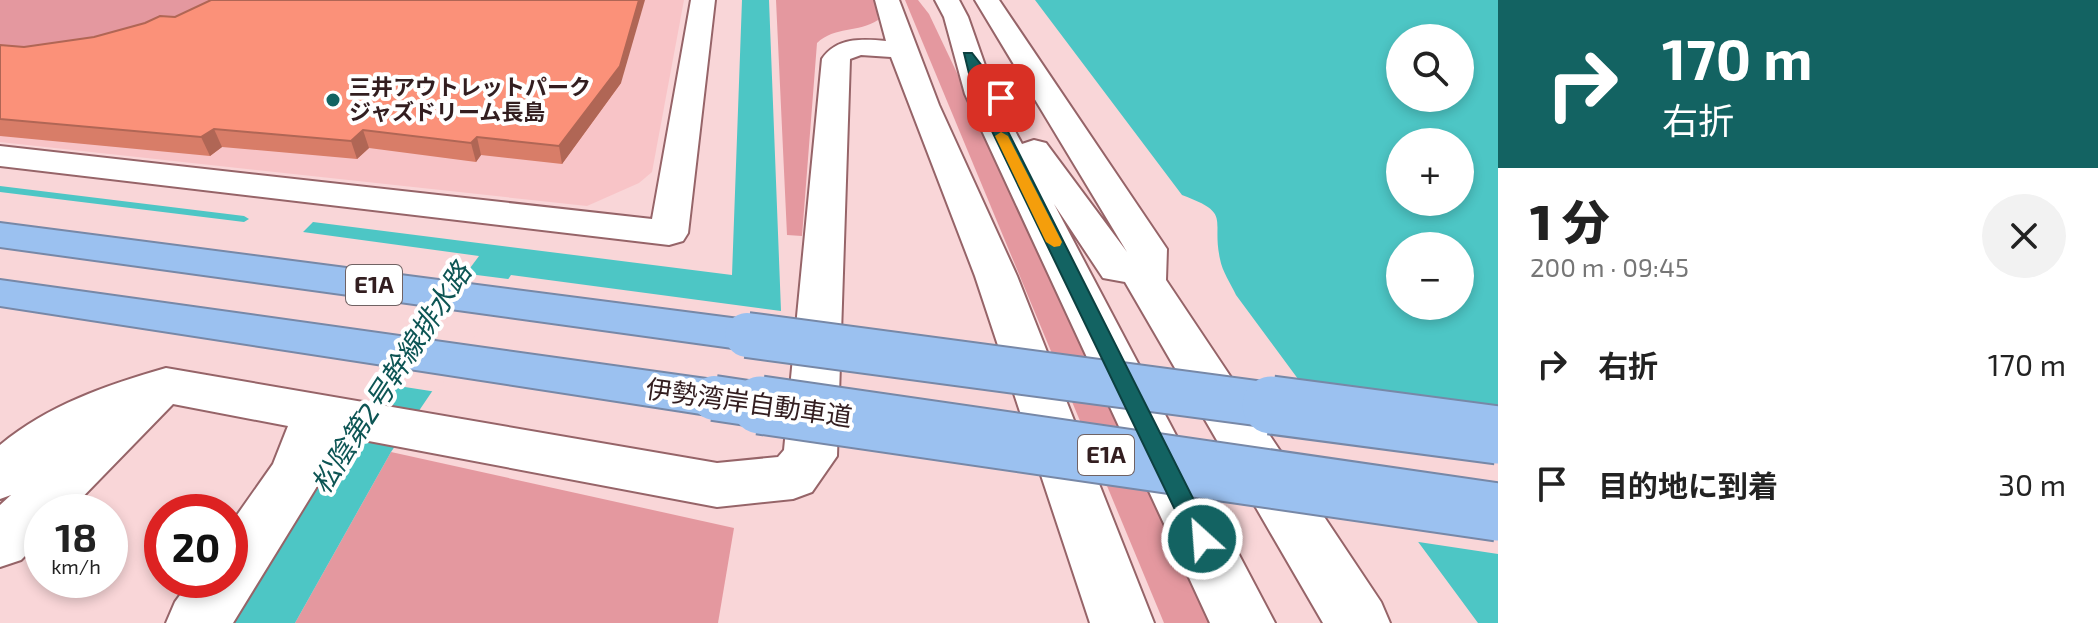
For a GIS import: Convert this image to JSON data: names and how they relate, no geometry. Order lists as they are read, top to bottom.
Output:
{
  "streets": {
    "highway": ["E1A", "伊勢湾岸自動車道"]
  },
  "water": ["松陰第2号幹線排水路"],
  "places": ["三井アウトレットパーク ジャズドリーム長島"],
  "page": {
    "turn": ["170 m", "右折"],
    "map_buttons": ["+", "−"],
    "heading": ["1 分", "200 m · 09:45"],
    "list": [
      {
        "name": "右折",
        "value": "170 m"
      },
      {
        "name": "目的地に到着",
        "value": "30 m"
      }
    ],
    "speed": "18 km/h",
    "limit": "20"
  }
}
